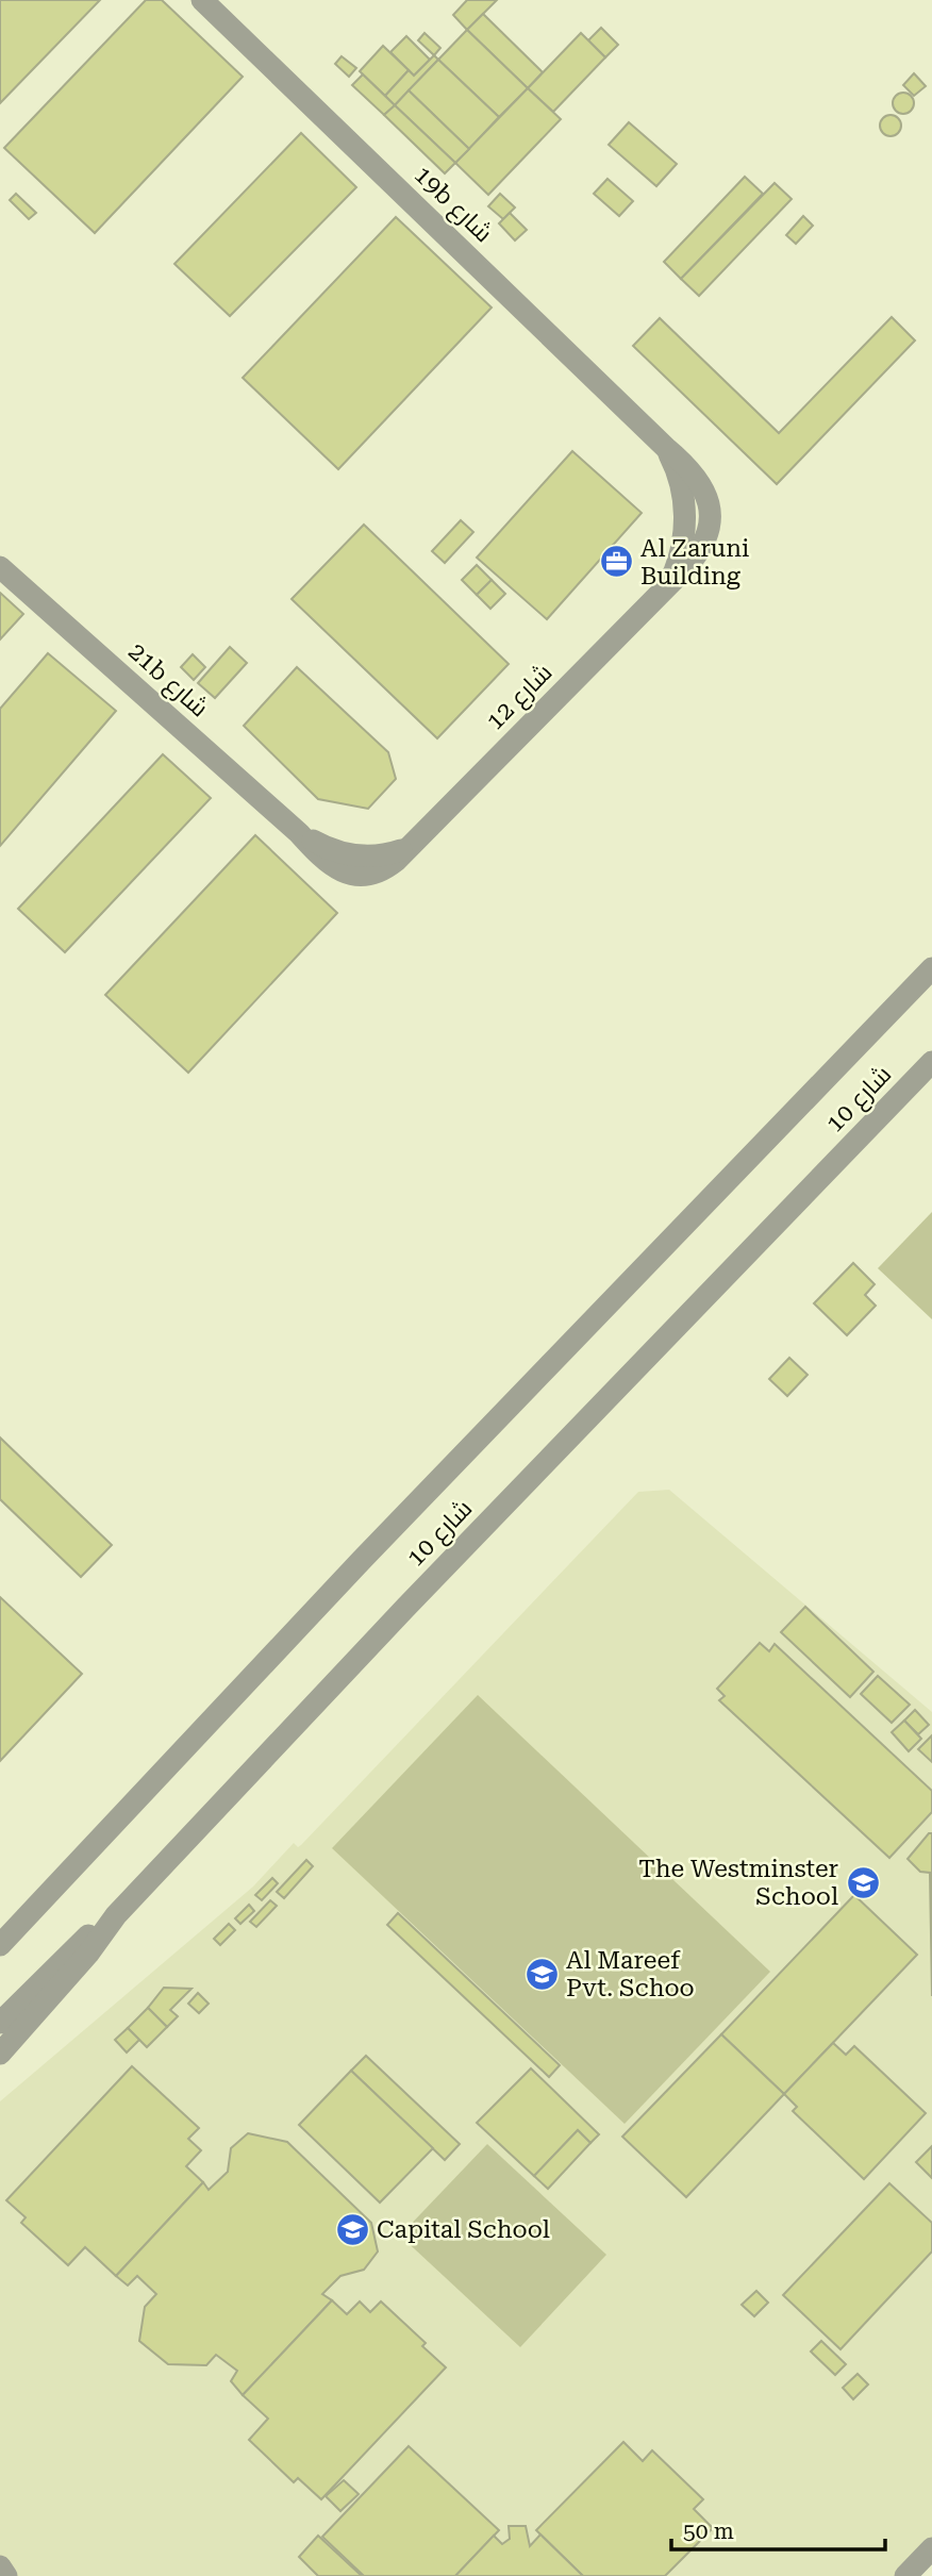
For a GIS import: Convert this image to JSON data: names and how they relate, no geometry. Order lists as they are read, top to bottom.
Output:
{
  "streets": {
    "street": [
      "19b شارع",
      "21b شارع",
      "شارع 12",
      "شارع 10"
    ]
  },
  "crossings": [
    ["19b شارع", "شارع 12"],
    ["21b شارع", "شارع 12"]
  ],
  "places": {
    "office": ["Al Zaruni Building"],
    "school or university": ["The Westminster School", "Al Mareef Pvt. Schoo", "Capital School"]
  },
  "scale_bar": "50 m"
}
